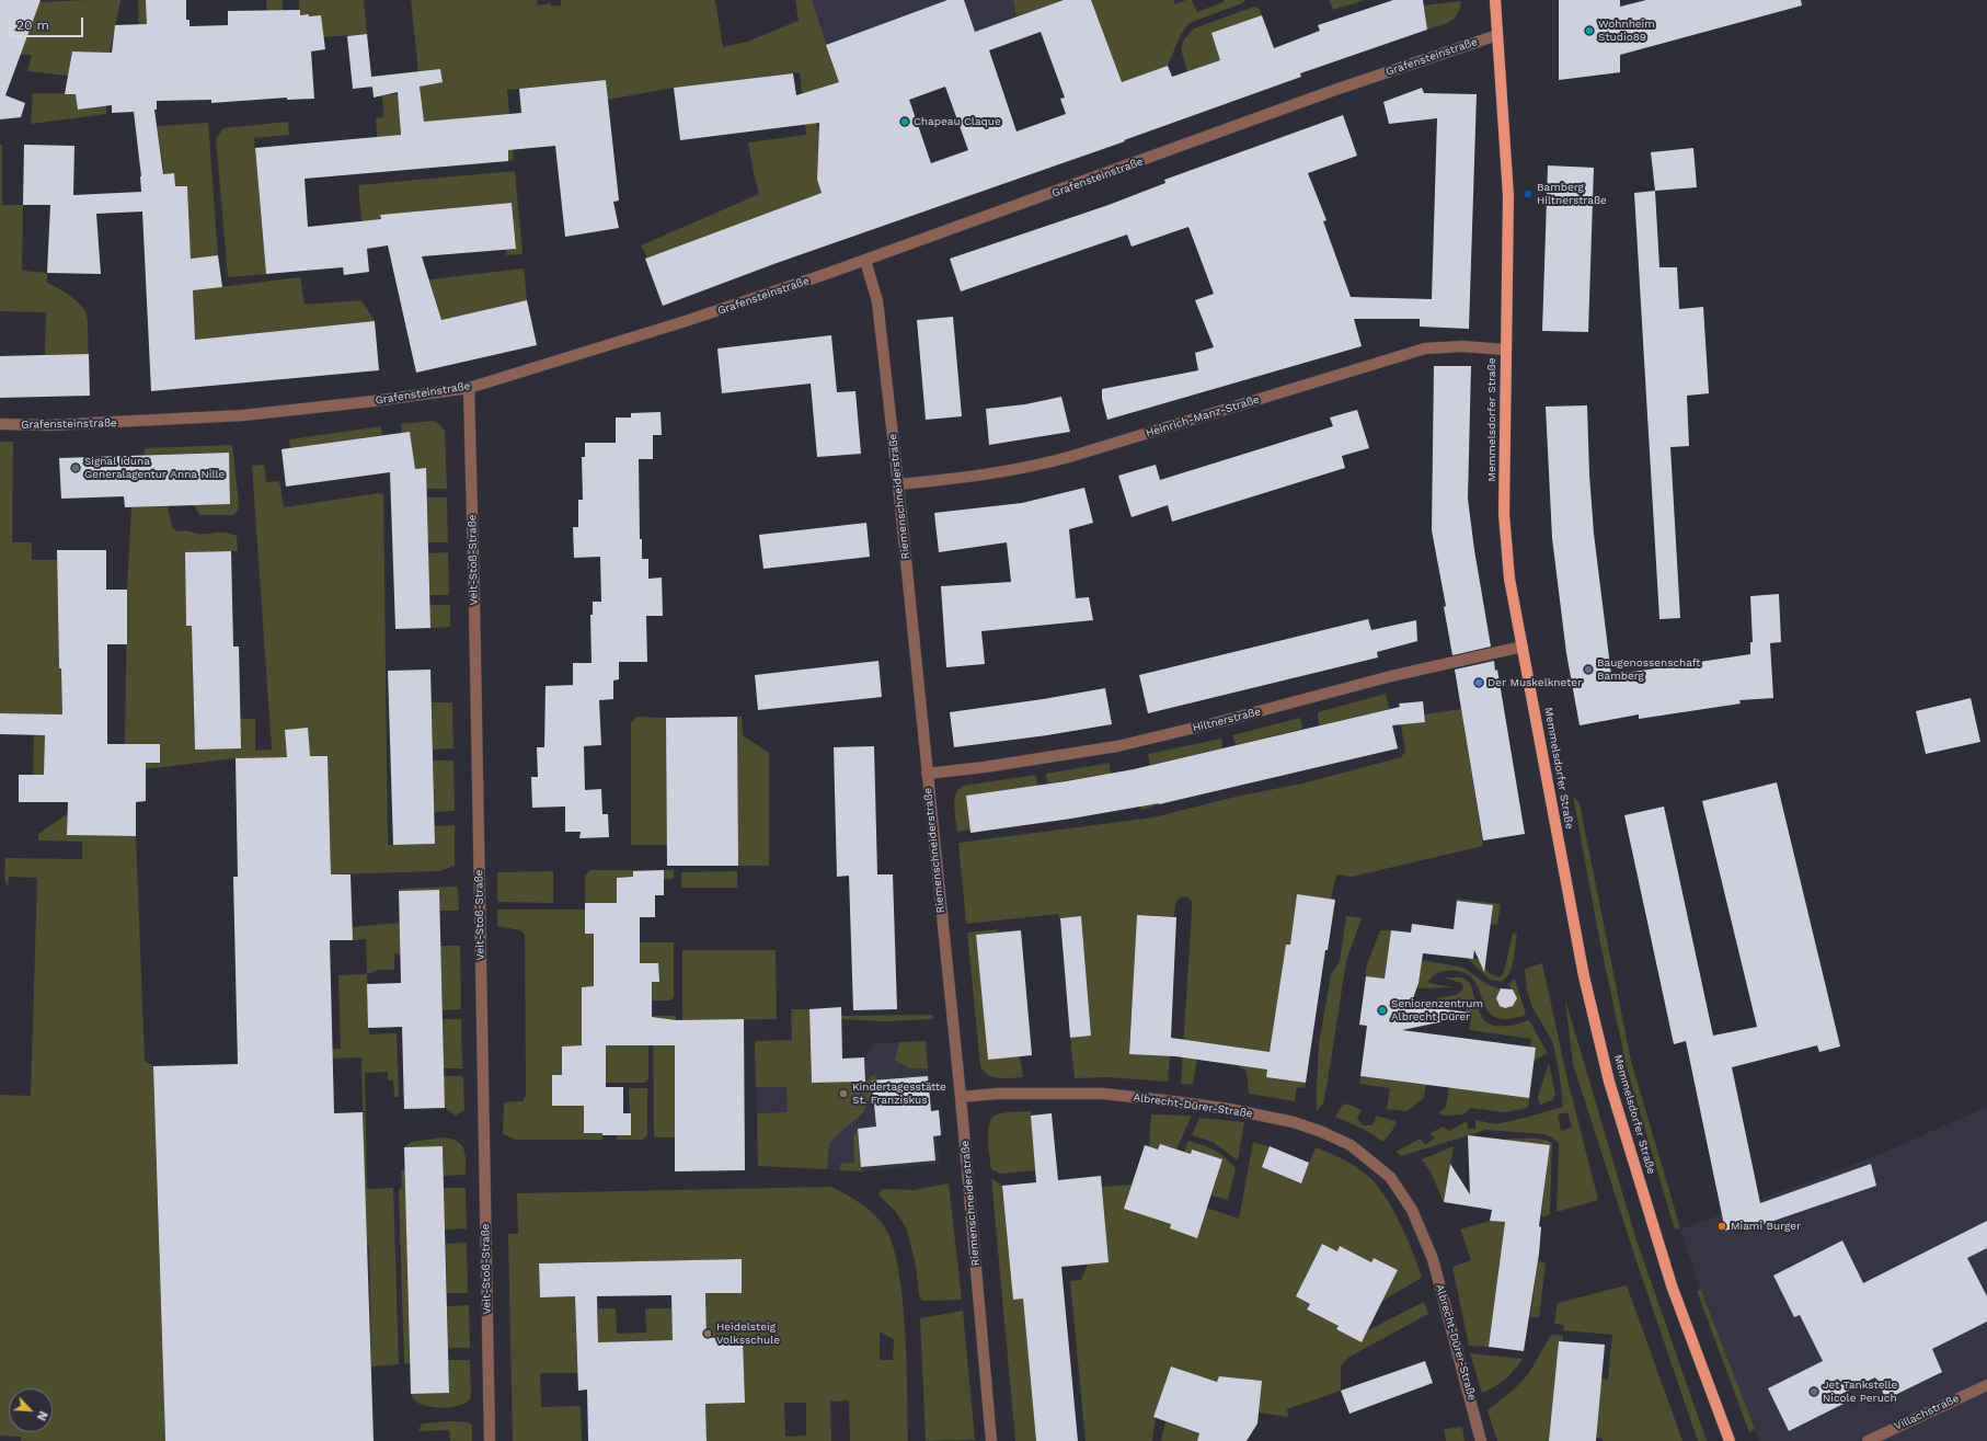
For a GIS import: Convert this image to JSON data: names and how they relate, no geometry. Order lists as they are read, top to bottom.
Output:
{
  "streets": {
    "main road": ["Memmelsdorfer Straße"],
    "street": [
      "Grafensteinstraße",
      "Heinrich-Manz-Straße",
      "Riemenschneiderstraße",
      "Veit-Stoß-Straße",
      "Hiltnerstraße",
      "Albrecht-Dürer-Straße",
      "Villachstraße"
    ]
  },
  "crossings": [
    ["Grafensteinstraße", "Memmelsdorfer Straße"],
    ["Grafensteinstraße", "Riemenschneiderstraße"],
    ["Grafensteinstraße", "Veit-Stoß-Straße"],
    ["Heinrich-Manz-Straße", "Memmelsdorfer Straße"],
    ["Heinrich-Manz-Straße", "Riemenschneiderstraße"],
    ["Memmelsdorfer Straße", "Hiltnerstraße"],
    ["Riemenschneiderstraße", "Hiltnerstraße"],
    ["Riemenschneiderstraße", "Albrecht-Dürer-Straße"]
  ],
  "places": [
    "Wohnheim Studio89",
    "Chapeau Claque",
    "Bamberg Hiltnerstraße",
    "Signal Iduna Generalagentur Anna Nille",
    "Baugenossenschaft Bamberg",
    "Der Muskelkneter",
    "Seniorenzentrum Albrecht Dürer",
    "Kindertagesstätte St. Franziskus",
    "Miami Burger",
    "Heidelsteig Volksschule",
    "Jet Tankstelle Nicole Peruch"
  ],
  "scale_bar": "20 m",
  "north": "bottom right"
}
